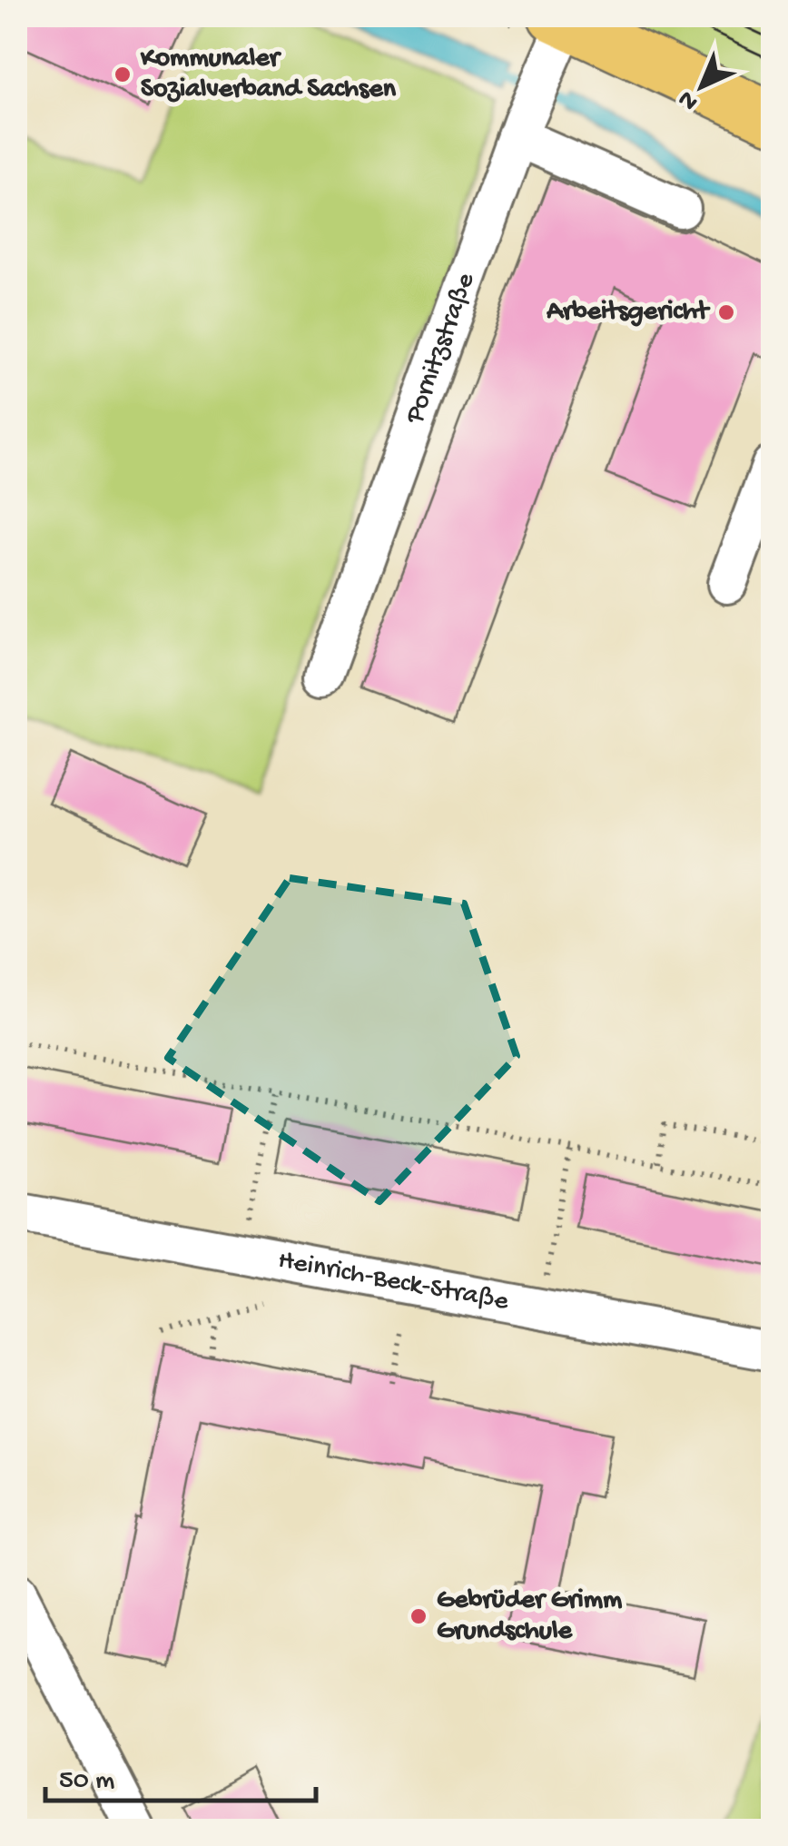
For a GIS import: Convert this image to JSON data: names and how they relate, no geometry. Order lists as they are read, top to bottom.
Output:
{
  "streets": {
    "street": ["Pornitzstraße", "Heinrich-Beck-Straße"]
  },
  "places": ["Kommunaler Sozialverband Sachsen", "Arbeitsgericht", "Gebrüder Grimm Grundschule"],
  "scale_bar": "50 m",
  "north": "bottom left"
}
